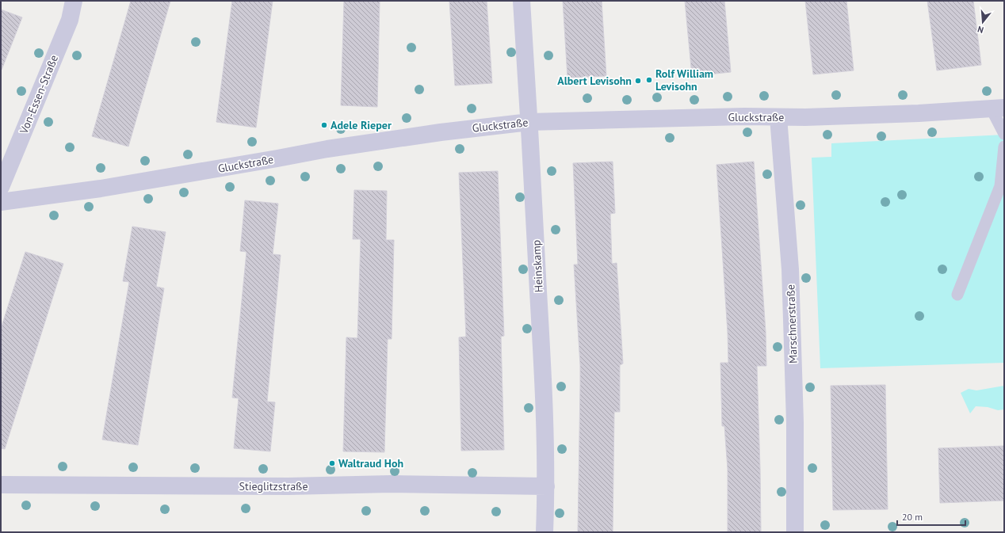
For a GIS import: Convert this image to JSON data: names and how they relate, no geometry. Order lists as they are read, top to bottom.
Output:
{
  "streets": {
    "street": [
      "Von-Essen-Straße",
      "Gluckstraße",
      "Heinskamp",
      "Marschnerstraße",
      "Stieglitzstraße"
    ]
  },
  "crossings": [
    ["Gluckstraße", "Heinskamp"],
    ["Gluckstraße", "Marschnerstraße"],
    ["Heinskamp", "Stieglitzstraße"]
  ],
  "places": [
    "Rolf William Levisohn",
    "Albert Levisohn",
    "Adele Rieper",
    "Waltraud Hoh"
  ],
  "scale_bar": "20 m",
  "north": "bottom"
}
